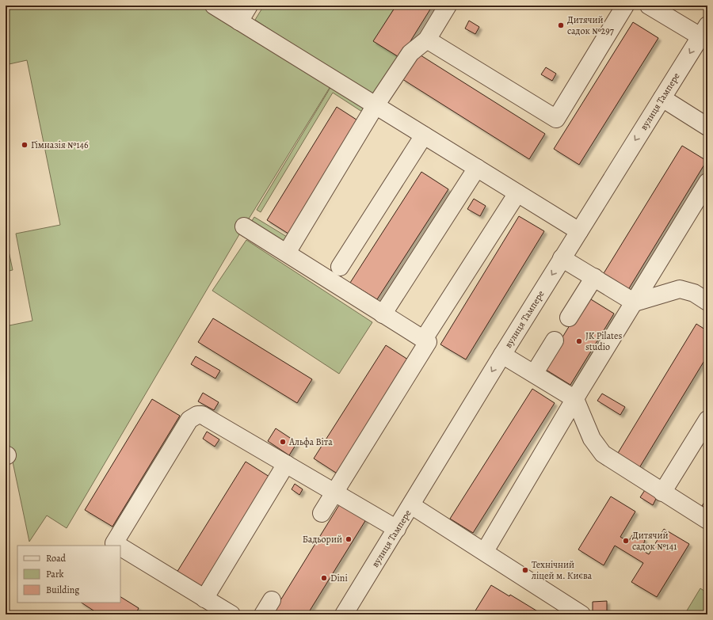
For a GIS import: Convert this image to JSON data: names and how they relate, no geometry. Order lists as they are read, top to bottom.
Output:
{
  "streets": {
    "street": ["вулиця Тампере"]
  },
  "places": [
    "Дитячий садок №297",
    "Гімназія №146",
    "JK Pilates studio",
    "Альфа Віта",
    "Бадьорий",
    "Дитячий садок №141",
    "Технічний ліцей м. Києва",
    "Dini"
  ],
  "legend": ["Road", "Park", "Building"]
}
